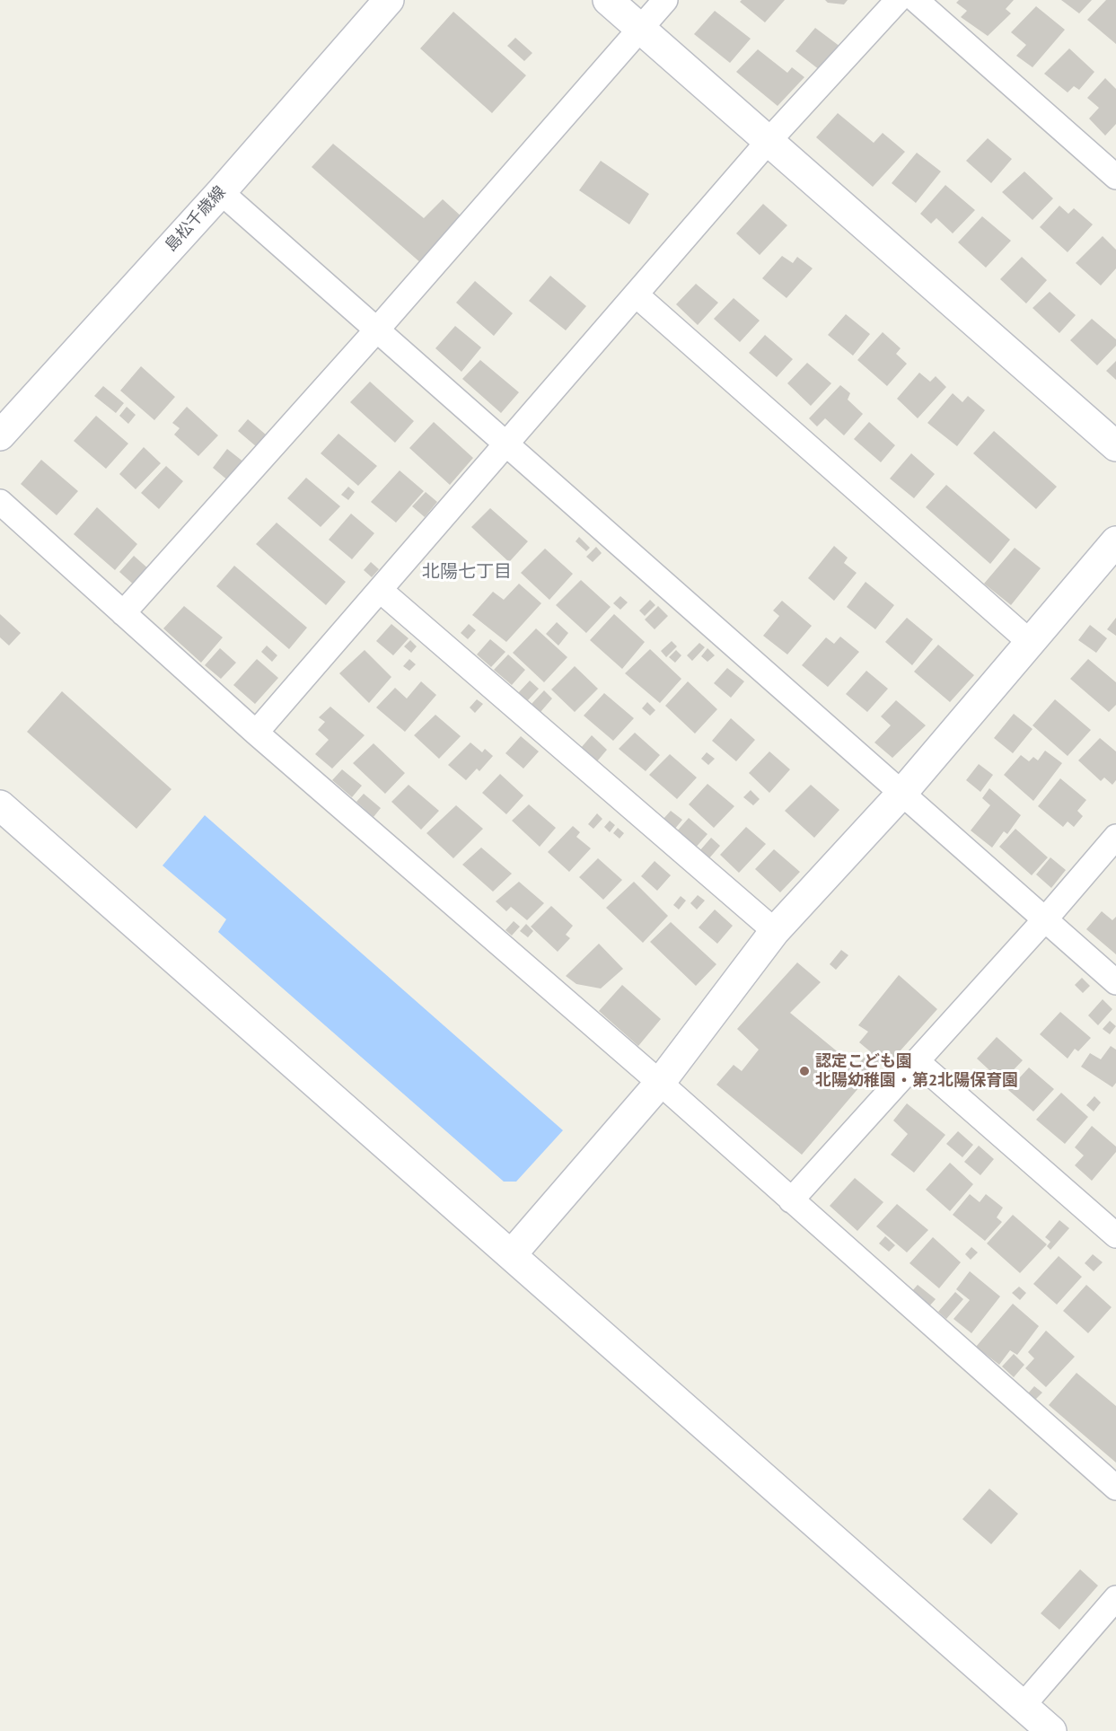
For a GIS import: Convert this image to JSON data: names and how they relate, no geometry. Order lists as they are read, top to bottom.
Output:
{
  "streets": {
    "street": ["島松千歳線"]
  },
  "districts": ["北陽七丁目"],
  "places": ["認定こども園 北陽幼稚園・第2北陽保育園"]
}
